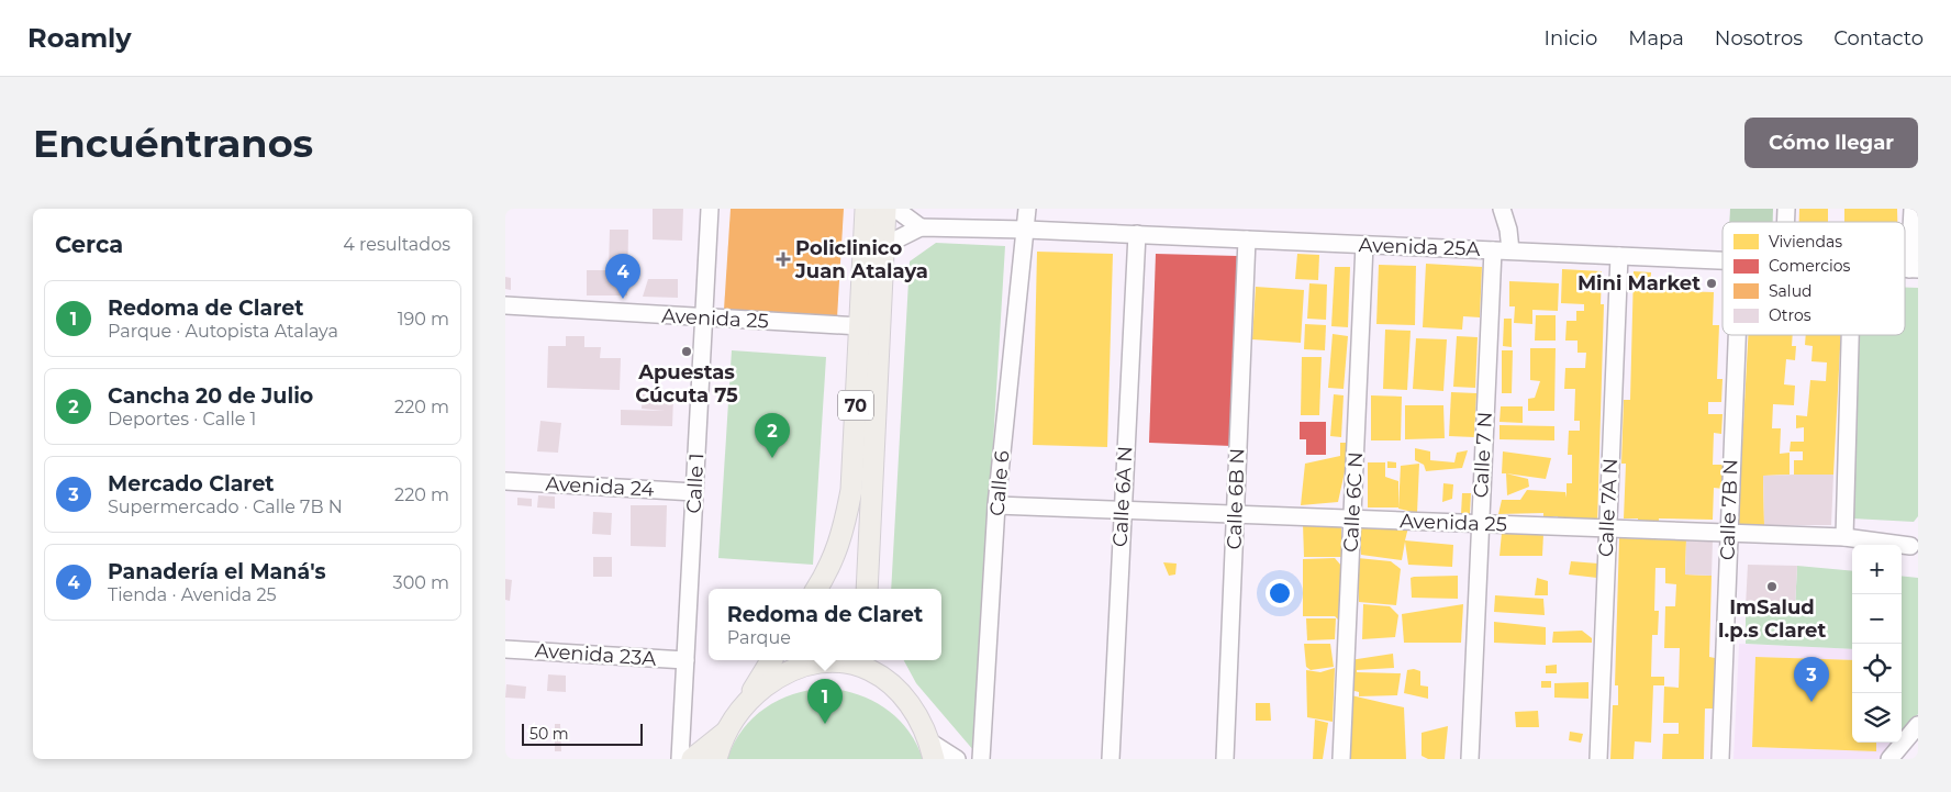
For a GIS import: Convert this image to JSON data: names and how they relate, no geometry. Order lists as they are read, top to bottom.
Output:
{
  "streets": {
    "main road": ["70"],
    "street": [
      "Avenida 25A",
      "Avenida 25",
      "Calle 7 N",
      "Calle 1",
      "Calle 6",
      "Avenida 24",
      "Calle 6A N",
      "Calle 6B N",
      "Calle 6C N",
      "Calle 7A N",
      "Calle 7B N",
      "Avenida 23A"
    ]
  },
  "crossings": [
    ["Avenida 25A", "70"],
    ["Avenida 25A", "Calle 7 N"],
    ["Avenida 25A", "Calle 6"],
    ["Avenida 25A", "Calle 6A N"],
    ["Avenida 25A", "Calle 6B N"],
    ["Avenida 25A", "Calle 6C N"],
    ["Avenida 25A", "Calle 7A N"],
    ["Avenida 25", "70"],
    ["Avenida 25", "Calle 7 N"],
    ["Avenida 25", "Calle 1"],
    ["Avenida 25", "Calle 6"],
    ["Avenida 25", "Calle 6A N"],
    ["Avenida 25", "Calle 6B N"],
    ["Avenida 25", "Calle 6C N"],
    ["Avenida 25", "Calle 7A N"],
    ["Avenida 25", "Calle 7B N"],
    ["Calle 1", "Avenida 24"],
    ["Calle 1", "Avenida 23A"]
  ],
  "places": {
    "health": ["Policlinico Juan Atalaya"],
    "other": ["Mini Market", "Apuestas Cúcuta 75", "ImSalud I.p.s Claret"]
  },
  "legend": [
    "Viviendas",
    "Comercios",
    "Salud",
    "Otros"
  ],
  "scale_bar": "50 m",
  "page": {
    "header": "Roamly",
    "nav": [
      "Inicio",
      "Mapa",
      "Nosotros",
      "Contacto"
    ],
    "buttons": "Cómo llegar",
    "title": "Encuéntranos",
    "heading": ["Cerca", "4 resultados"],
    "pins": [
      "4",
      "2",
      "3",
      "1"
    ],
    "list": [
      {
        "mark": "1",
        "name": "Redoma de Claret",
        "note": "Parque · Autopista Atalaya",
        "value": "190 m"
      },
      {
        "mark": "2",
        "name": "Cancha 20 de Julio",
        "note": "Deportes · Calle 1",
        "value": "220 m"
      },
      {
        "mark": "3",
        "name": "Mercado Claret",
        "note": "Supermercado · Calle 7B N",
        "value": "220 m"
      },
      {
        "mark": "4",
        "name": "Panadería el Maná's",
        "note": "Tienda · Avenida 25",
        "value": "300 m"
      }
    ],
    "map_buttons": ["+", "−"],
    "popup": ["Redoma de Claret", "Parque"],
    "scale": "50 m"
  }
}
